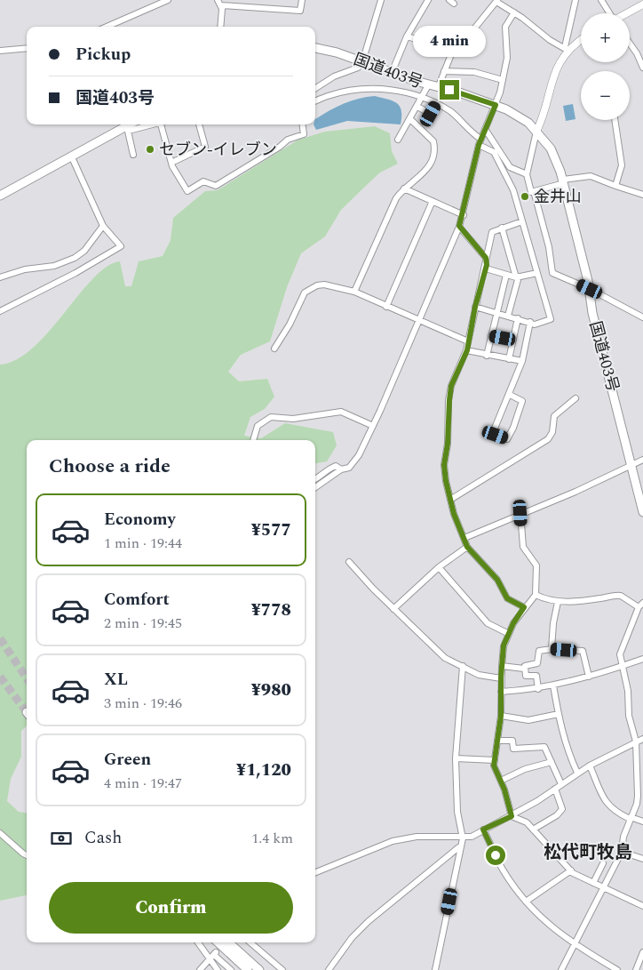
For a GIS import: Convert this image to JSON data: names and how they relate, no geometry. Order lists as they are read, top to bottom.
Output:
{
  "streets": {
    "highway": ["国道403号"]
  },
  "districts": ["松代町牧島"],
  "places": ["セブン-イレブン", "金井山"],
  "page": {
    "map_buttons": ["+", "−"],
    "bubble": "4 min",
    "banner": ["Pickup", "国道403号"],
    "heading": "Choose a ride",
    "list": [
      {
        "name": "Economy",
        "note": "1 min · 19:44",
        "value": "¥577"
      },
      {
        "name": "Comfort",
        "note": "2 min · 19:45",
        "value": "¥778"
      },
      {
        "name": "XL",
        "note": "3 min · 19:46",
        "value": "¥980"
      },
      {
        "name": "Green",
        "note": "4 min · 19:47",
        "value": "¥1,120"
      }
    ],
    "pay": ["Cash", "1.4 km"],
    "buttons": "Confirm"
  }
}
